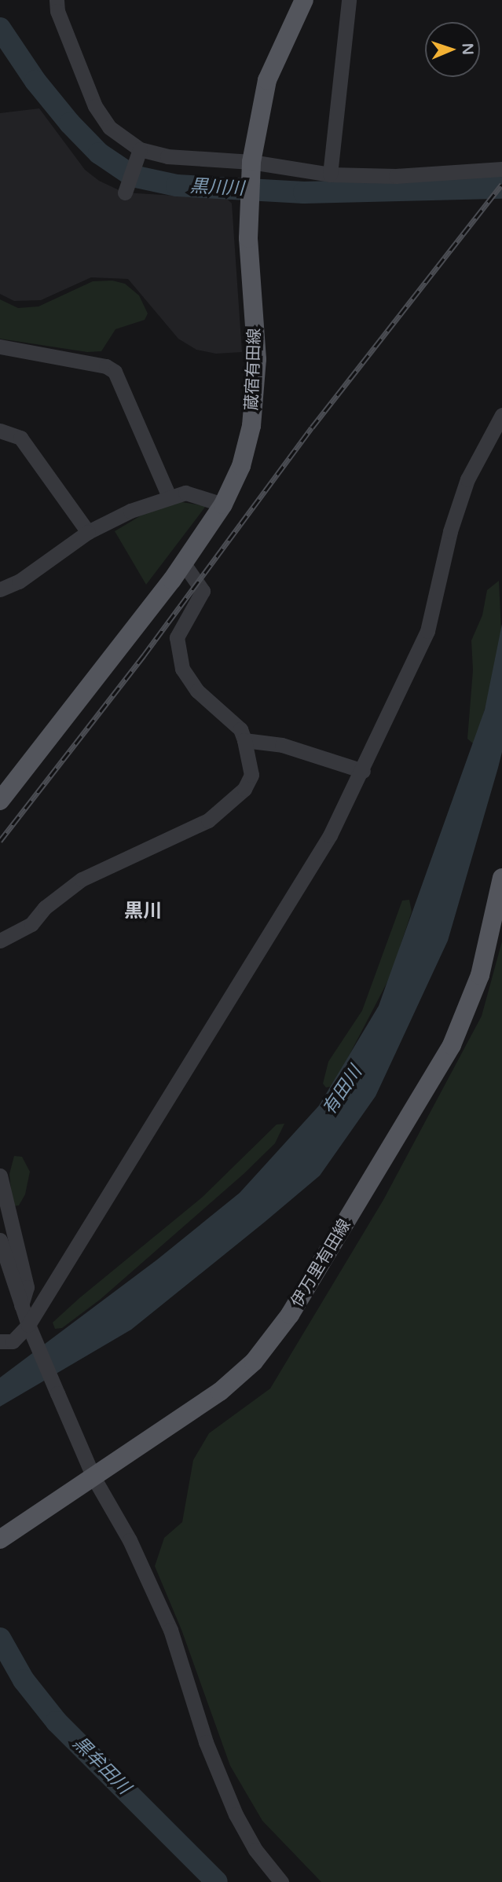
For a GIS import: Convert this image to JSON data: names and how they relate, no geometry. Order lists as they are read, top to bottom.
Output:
{
  "streets": {
    "main road": ["蔵宿有田線", "伊万里有田線"]
  },
  "districts": ["黒川"],
  "water": ["黒川川", "有田川", "黒牟田川"],
  "north": "right"
}
